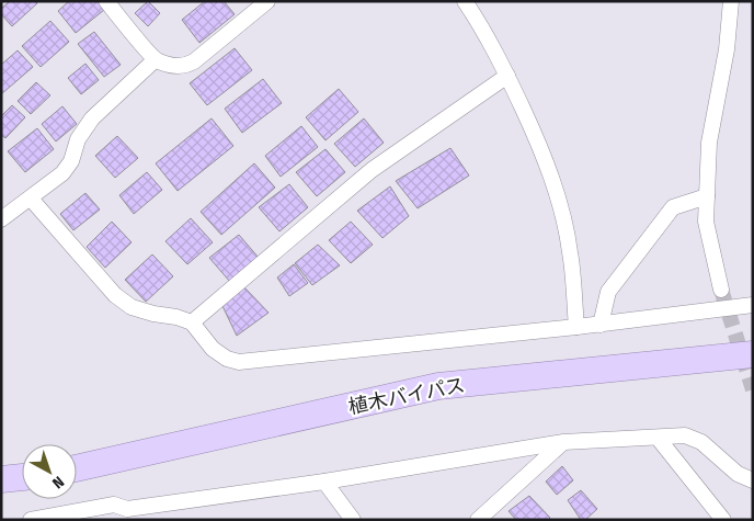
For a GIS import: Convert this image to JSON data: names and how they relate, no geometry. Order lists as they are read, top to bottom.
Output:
{
  "streets": {
    "highway": ["植木バイパス"]
  },
  "north": "bottom right"
}
